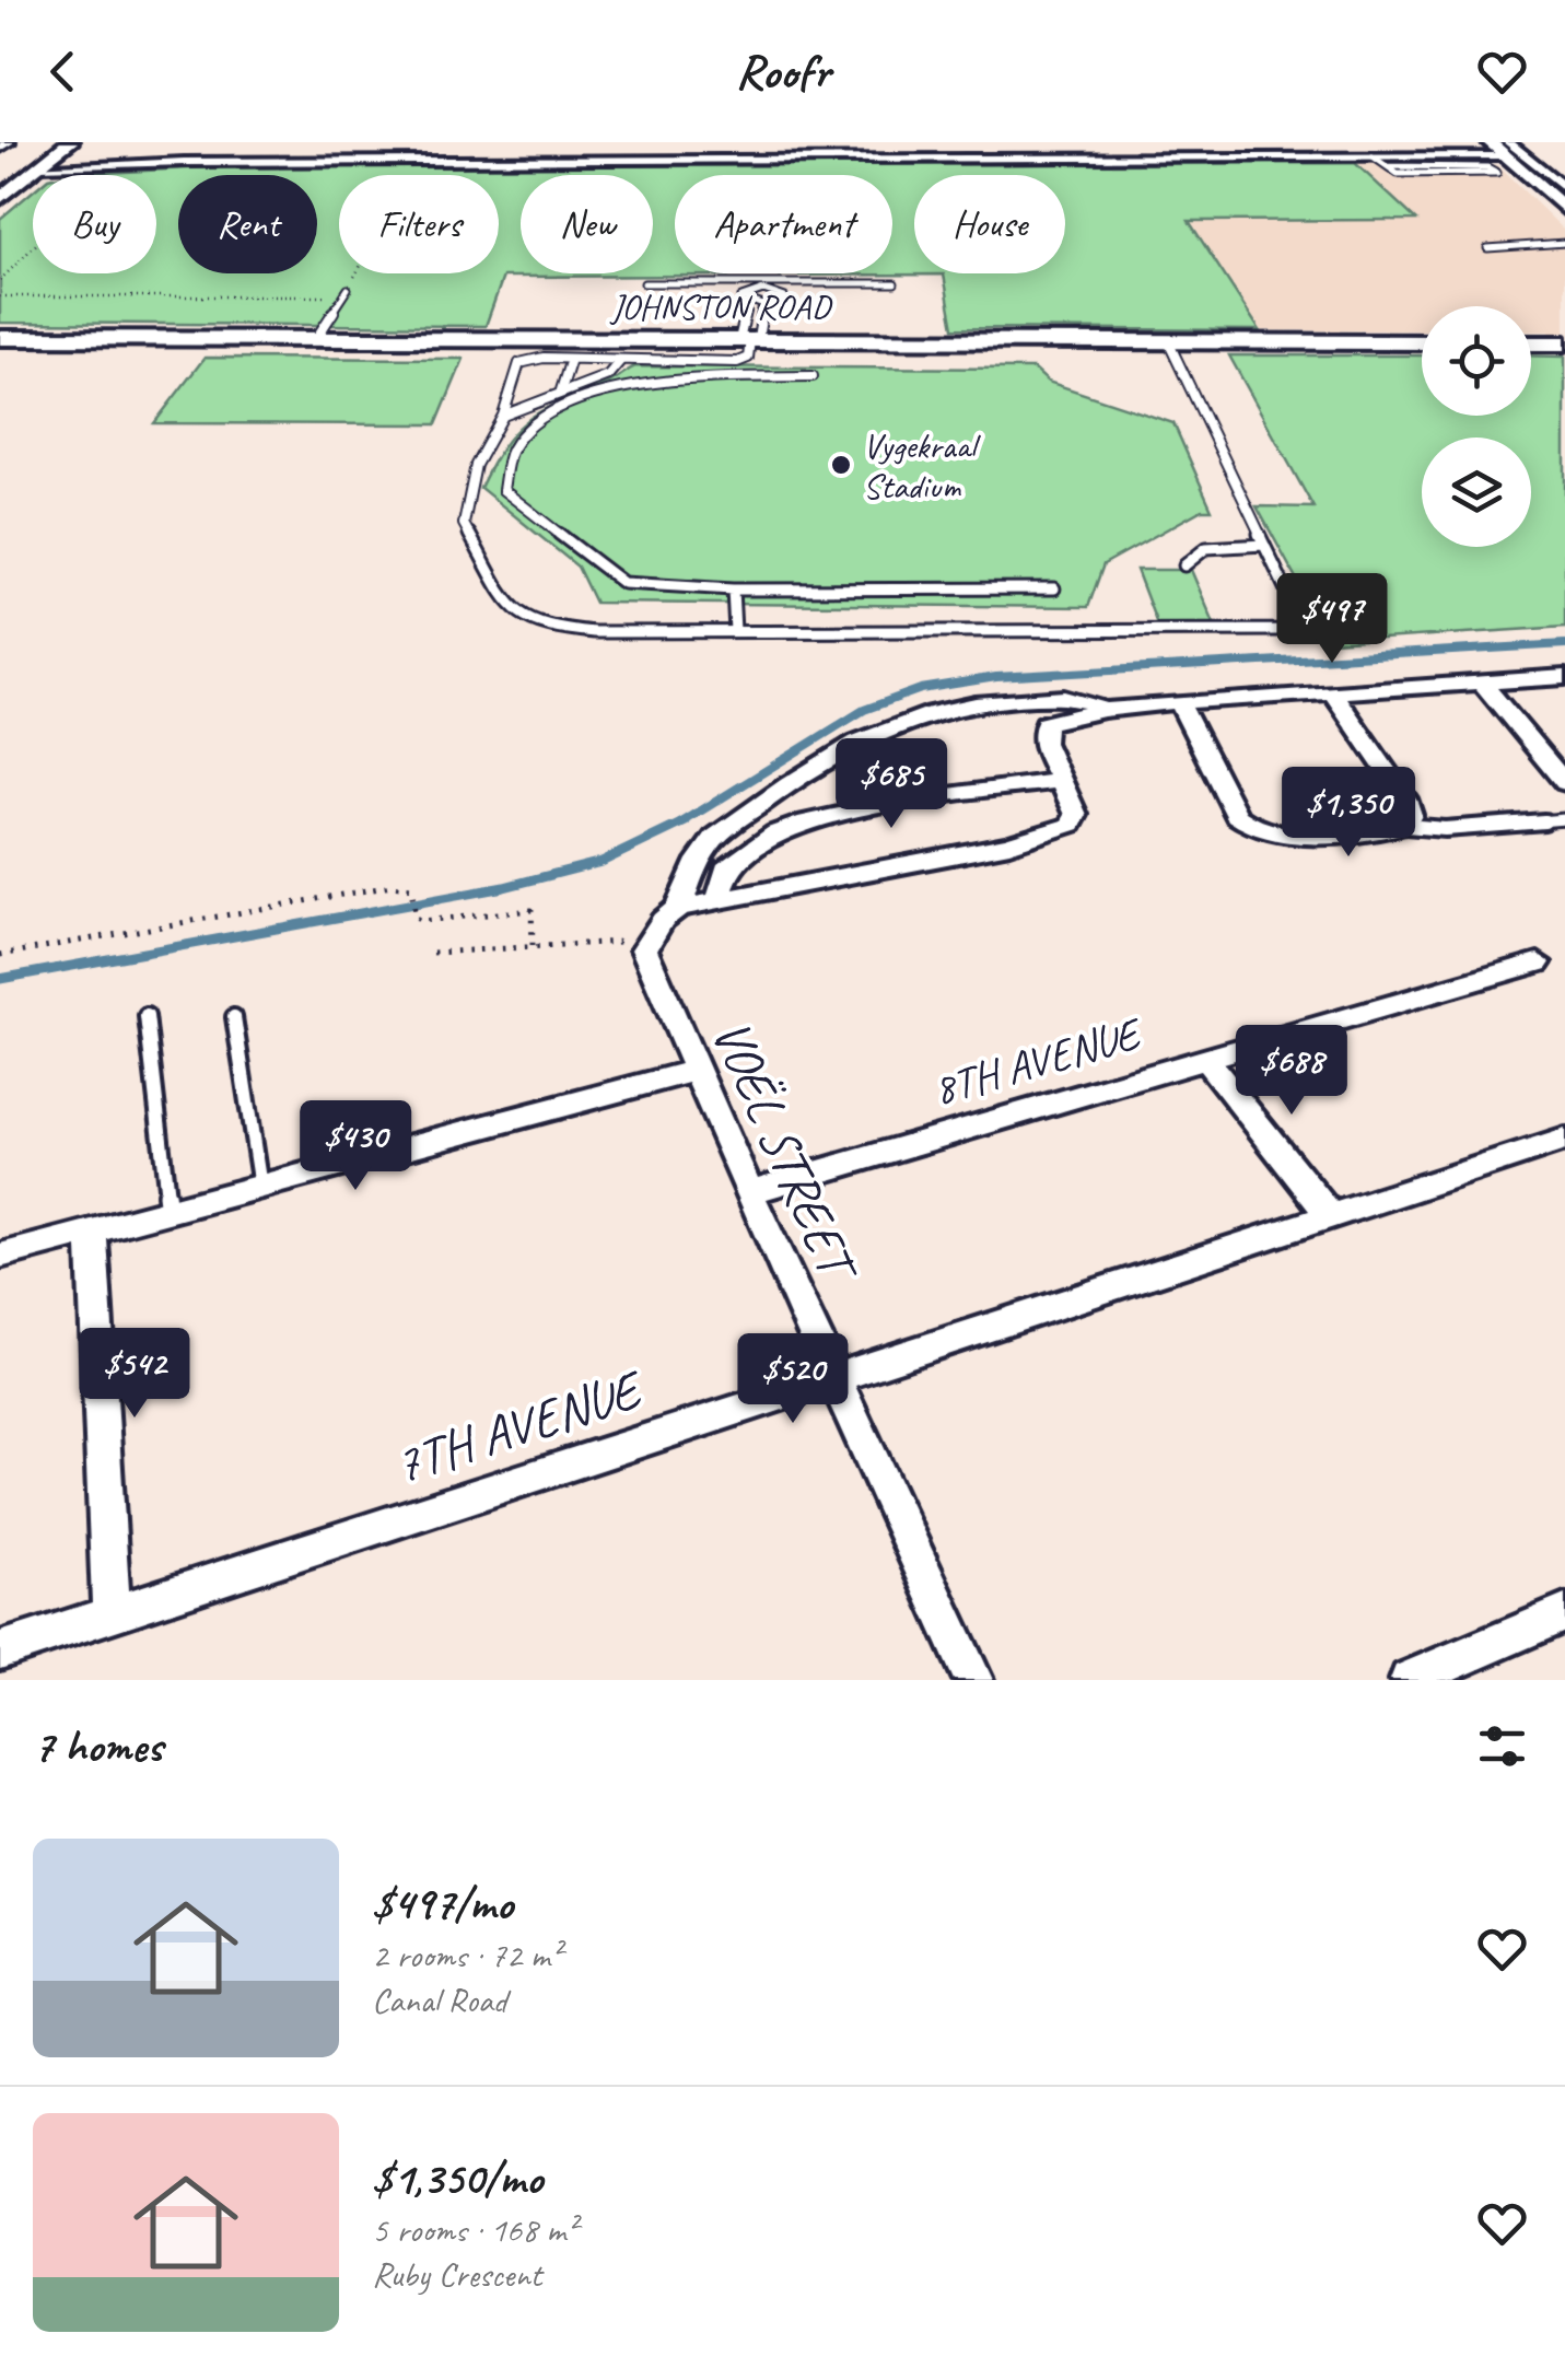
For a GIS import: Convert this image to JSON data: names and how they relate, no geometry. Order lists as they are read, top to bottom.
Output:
{
  "streets": {
    "street": [
      "JOHNSTON ROAD",
      "8TH AVENUE",
      "VOËL STREET",
      "7TH AVENUE"
    ]
  },
  "crossings": [
    ["8TH AVENUE", "VOËL STREET"],
    ["VOËL STREET", "7TH AVENUE"]
  ],
  "places": ["Vygekraal Stadium"],
  "page": {
    "header": "Roofr",
    "chip": [
      "Buy",
      "Rent",
      "Filters",
      "New",
      "Apartment",
      "House"
    ],
    "price": [
      "$497",
      "$685",
      "$1,350",
      "$688",
      "$430",
      "$542",
      "$520"
    ],
    "heading": "7 homes",
    "list": [
      {
        "name": "$497/mo",
        "note": "2 rooms · 72 m² · Canal Road"
      },
      {
        "name": "$1,350/mo",
        "note": "5 rooms · 168 m² · Ruby Crescent"
      }
    ]
  }
}
